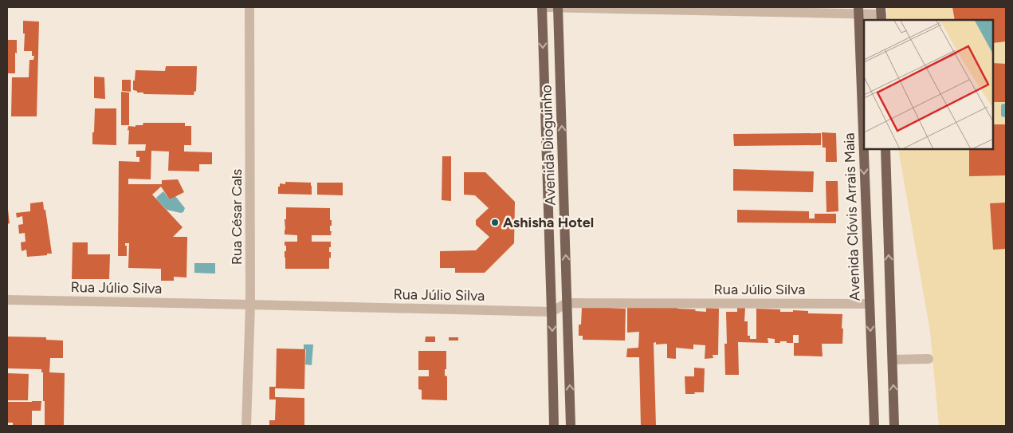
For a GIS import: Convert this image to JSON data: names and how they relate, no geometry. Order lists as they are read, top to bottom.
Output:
{
  "streets": {
    "main road": ["Avenida Dioguinho", "Avenida Clóvis Arrais Maia"],
    "street": ["Rua César Cals", "Rua Júlio Silva"]
  },
  "crossings": [
    ["Avenida Dioguinho", "Rua Júlio Silva"],
    ["Rua César Cals", "Rua Júlio Silva"],
    ["Avenida Clóvis Arrais Maia", "Rua Júlio Silva"]
  ],
  "places": ["Ashisha Hotel"]
}
